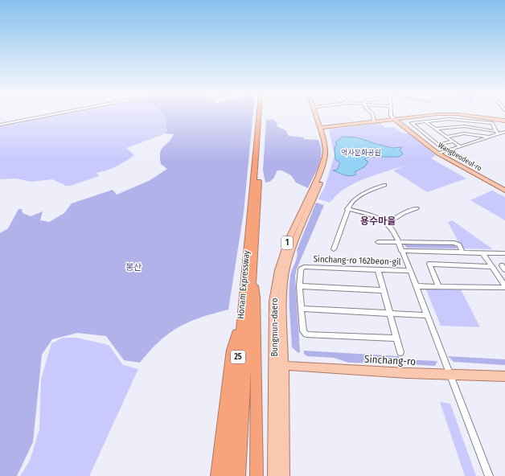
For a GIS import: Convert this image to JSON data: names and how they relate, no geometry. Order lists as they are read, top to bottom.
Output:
{
  "streets": {
    "highway": ["Honam Expressway", "25"],
    "main road": [
      "Wangbeodeul-ro",
      "1",
      "Bungmun-daero",
      "Sinchang-ro"
    ],
    "street": ["Sinchang-ro 162beon-gil"]
  },
  "crossings": [
    ["Sinchang-ro 162beon-gil", "Sinchang-ro"],
    ["Bungmun-daero", "Sinchang-ro"]
  ],
  "districts": ["용수마을"],
  "parks": ["역사문화공원", "봉산"]
}
